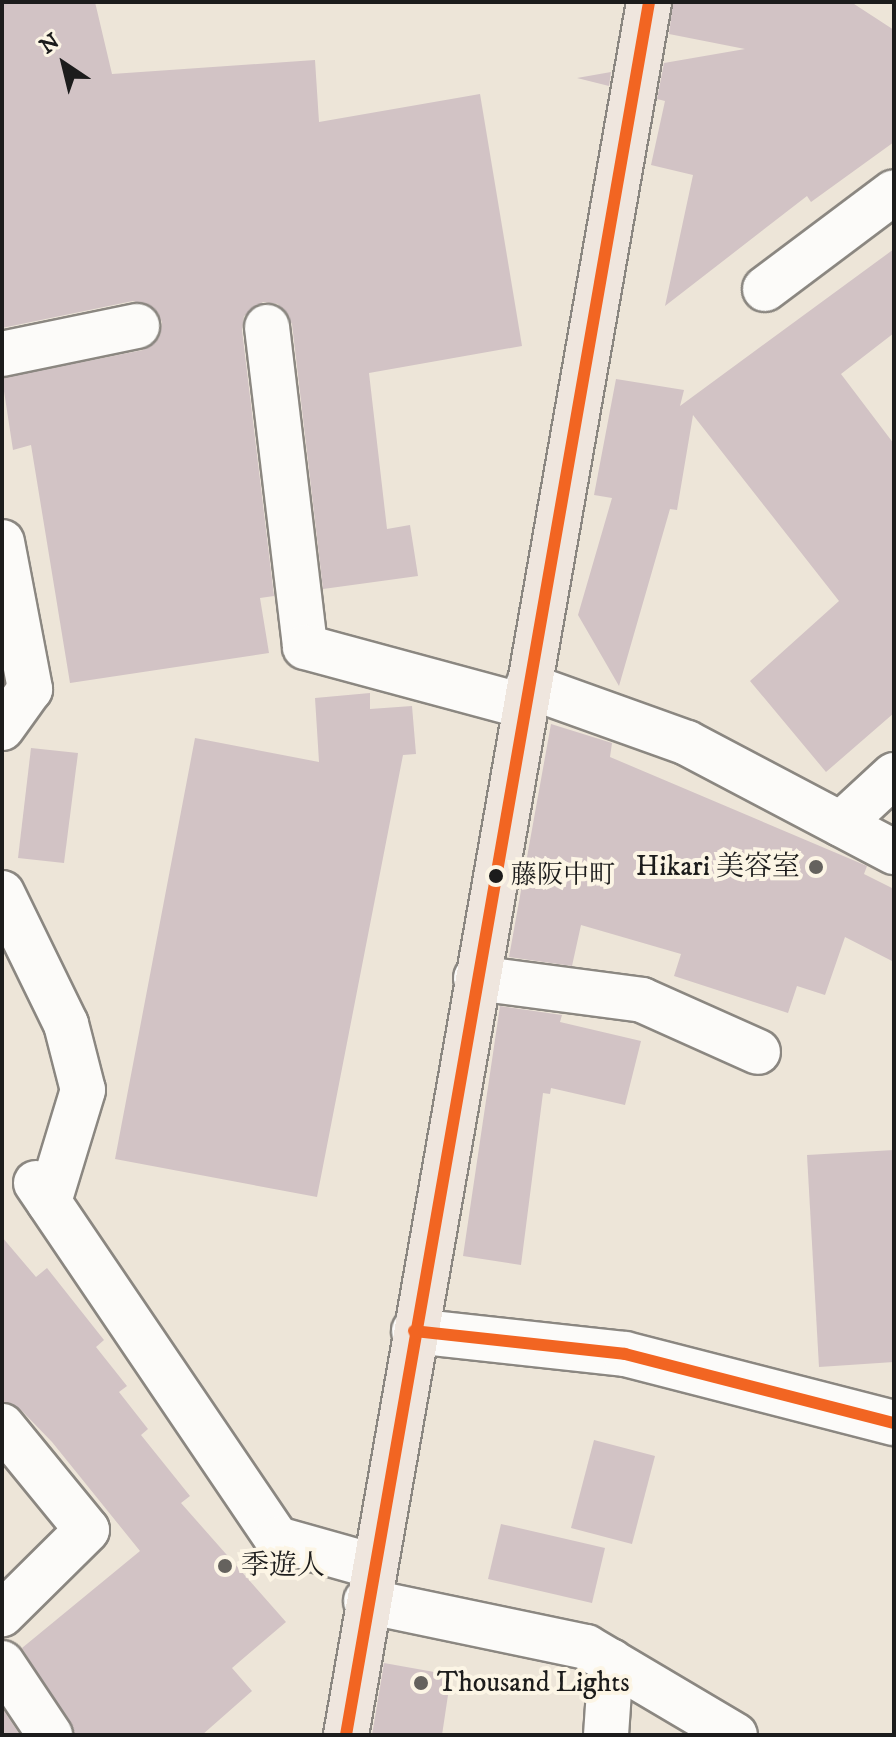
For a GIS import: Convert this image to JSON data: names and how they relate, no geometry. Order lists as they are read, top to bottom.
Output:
{
  "places": [
    "Hikari 美容室",
    "藤阪中町",
    "季遊人",
    "Thousand Lights"
  ],
  "north": "top left"
}
